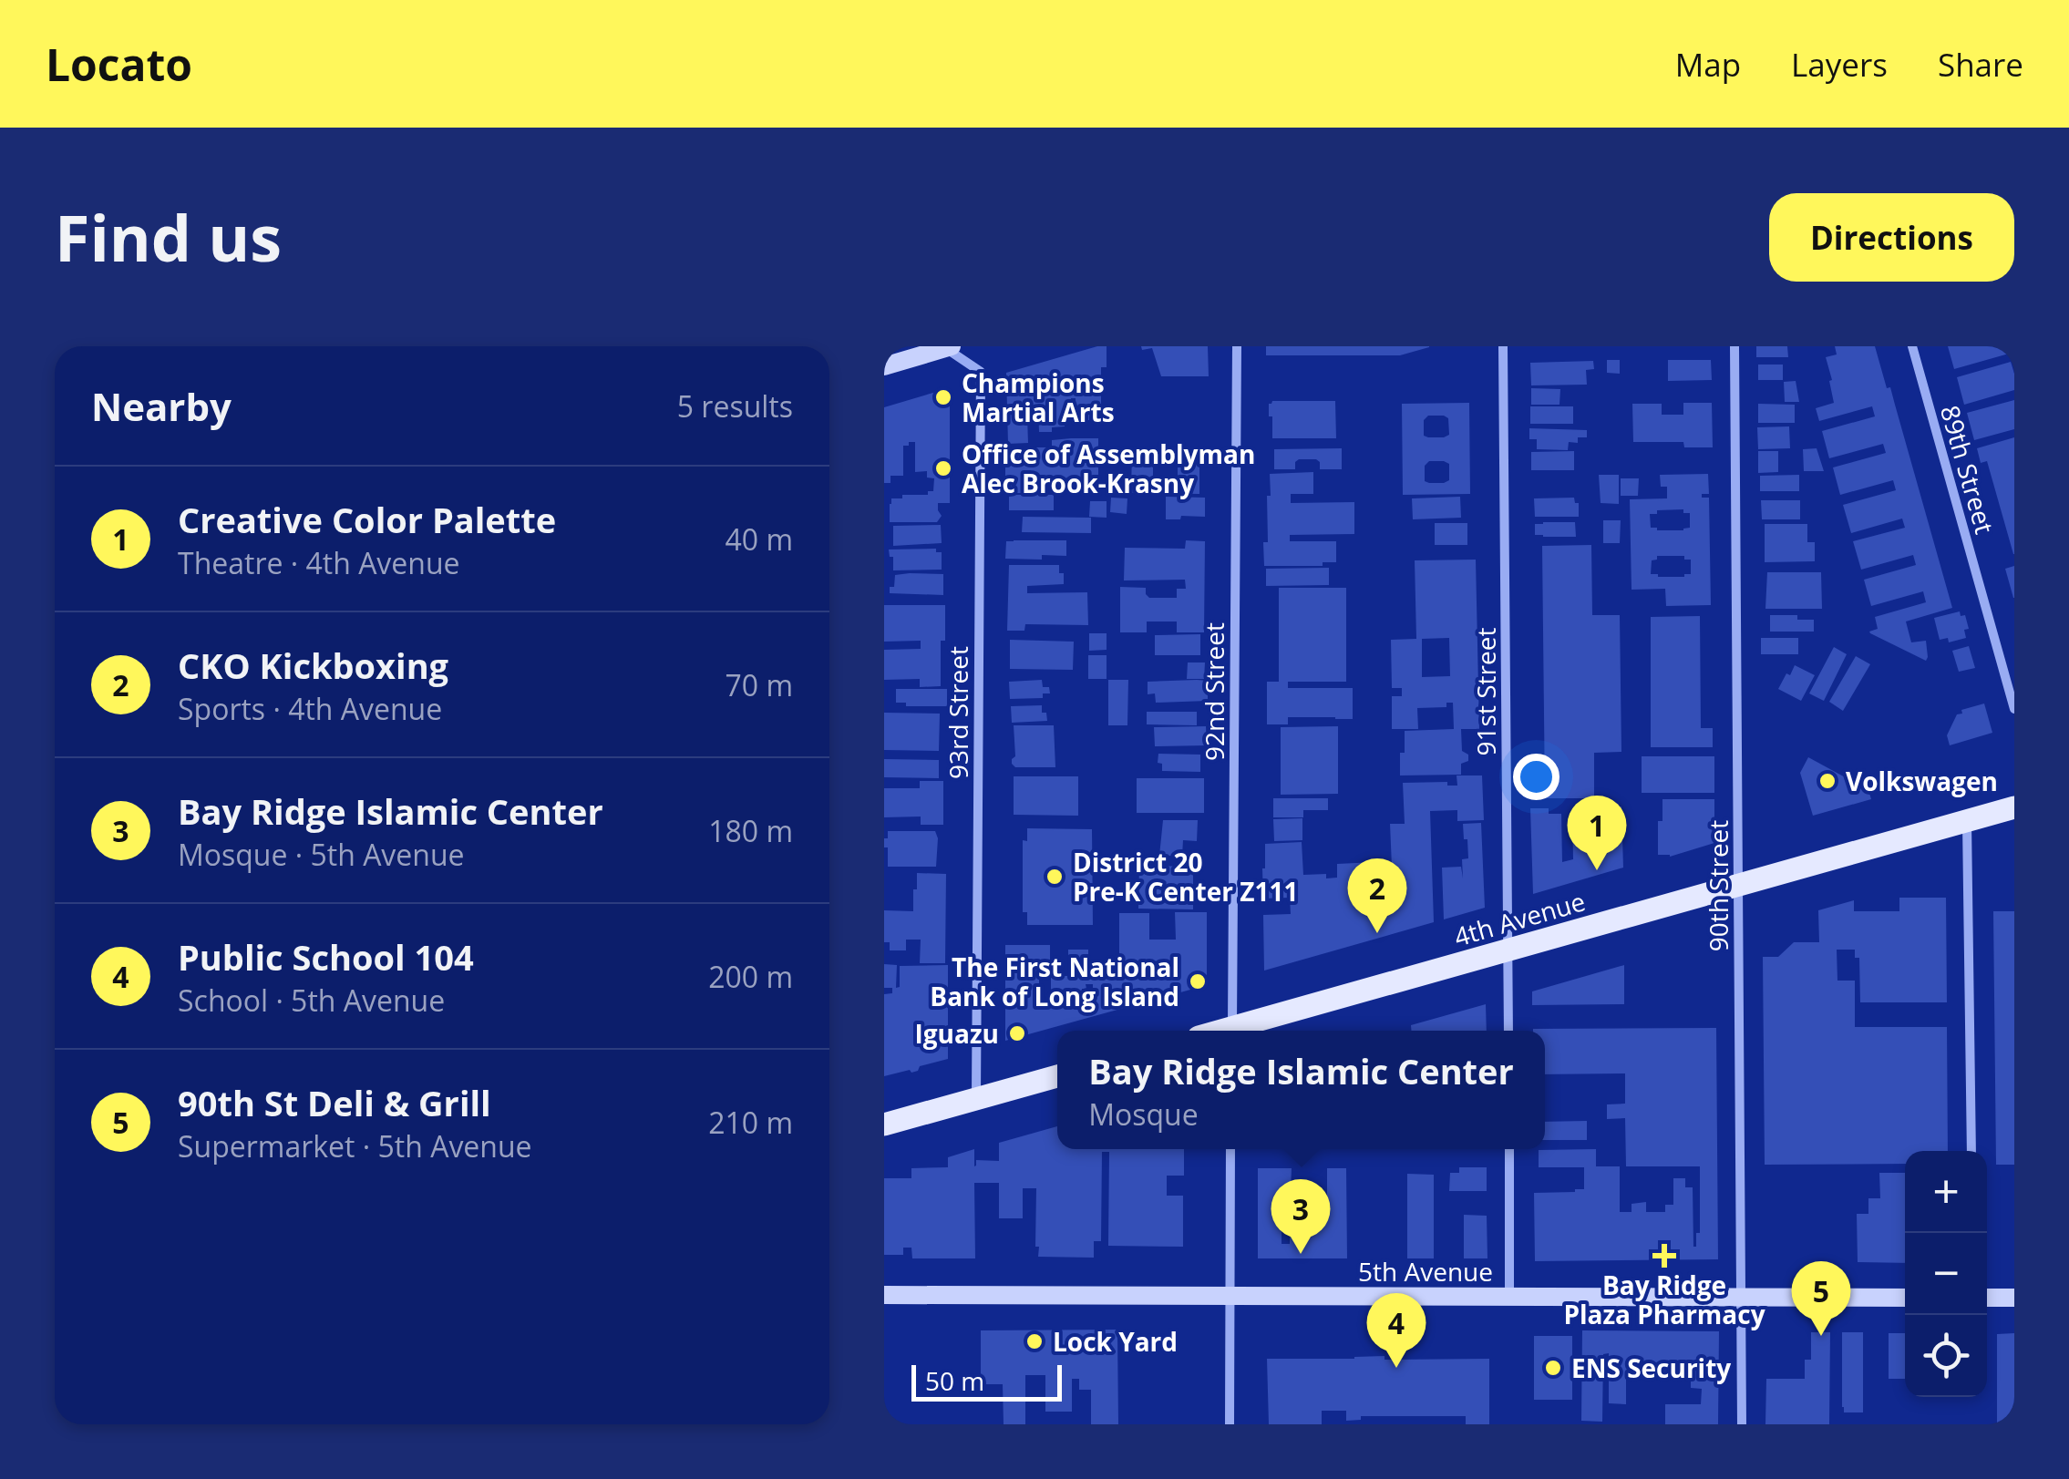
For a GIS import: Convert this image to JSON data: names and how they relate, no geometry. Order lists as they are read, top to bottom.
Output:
{
  "streets": {
    "main road": ["4th Avenue"],
    "street": [
      "89th Street",
      "92nd Street",
      "91st Street",
      "93rd Street",
      "90th Street",
      "5th Avenue"
    ]
  },
  "crossings": [
    ["91st Street", "4th Avenue"],
    ["90th Street", "4th Avenue"],
    ["90th Street", "5th Avenue"]
  ],
  "places": {
    "other": [
      "Champions Martial Arts",
      "Office of Assemblyman Alec Brook-Krasny",
      "Volkswagen",
      "District 20 Pre-K Center Z111",
      "The First National Bank of Long Island",
      "Iguazu",
      "Lock Yard",
      "ENS Security"
    ],
    "health": ["Bay Ridge Plaza Pharmacy"]
  },
  "scale_bar": "50 m",
  "page": {
    "header": "Locato",
    "nav": ["Map", "Layers", "Share"],
    "title": "Find us",
    "buttons": "Directions",
    "heading": ["Nearby", "5 results"],
    "list": [
      {
        "mark": "1",
        "name": "Creative Color Palette",
        "note": "Theatre · 4th Avenue",
        "value": "40 m"
      },
      {
        "mark": "2",
        "name": "CKO Kickboxing",
        "note": "Sports · 4th Avenue",
        "value": "70 m"
      },
      {
        "mark": "3",
        "name": "Bay Ridge Islamic Center",
        "note": "Mosque · 5th Avenue",
        "value": "180 m"
      },
      {
        "mark": "4",
        "name": "Public School 104",
        "note": "School · 5th Avenue",
        "value": "200 m"
      },
      {
        "mark": "5",
        "name": "90th St Deli & Grill",
        "note": "Supermarket · 5th Avenue",
        "value": "210 m"
      }
    ],
    "pins": [
      "1",
      "2",
      "3",
      "5",
      "4"
    ],
    "popup": ["Bay Ridge Islamic Center", "Mosque"],
    "map_buttons": ["+", "−"],
    "scale": "50 m"
  }
}
